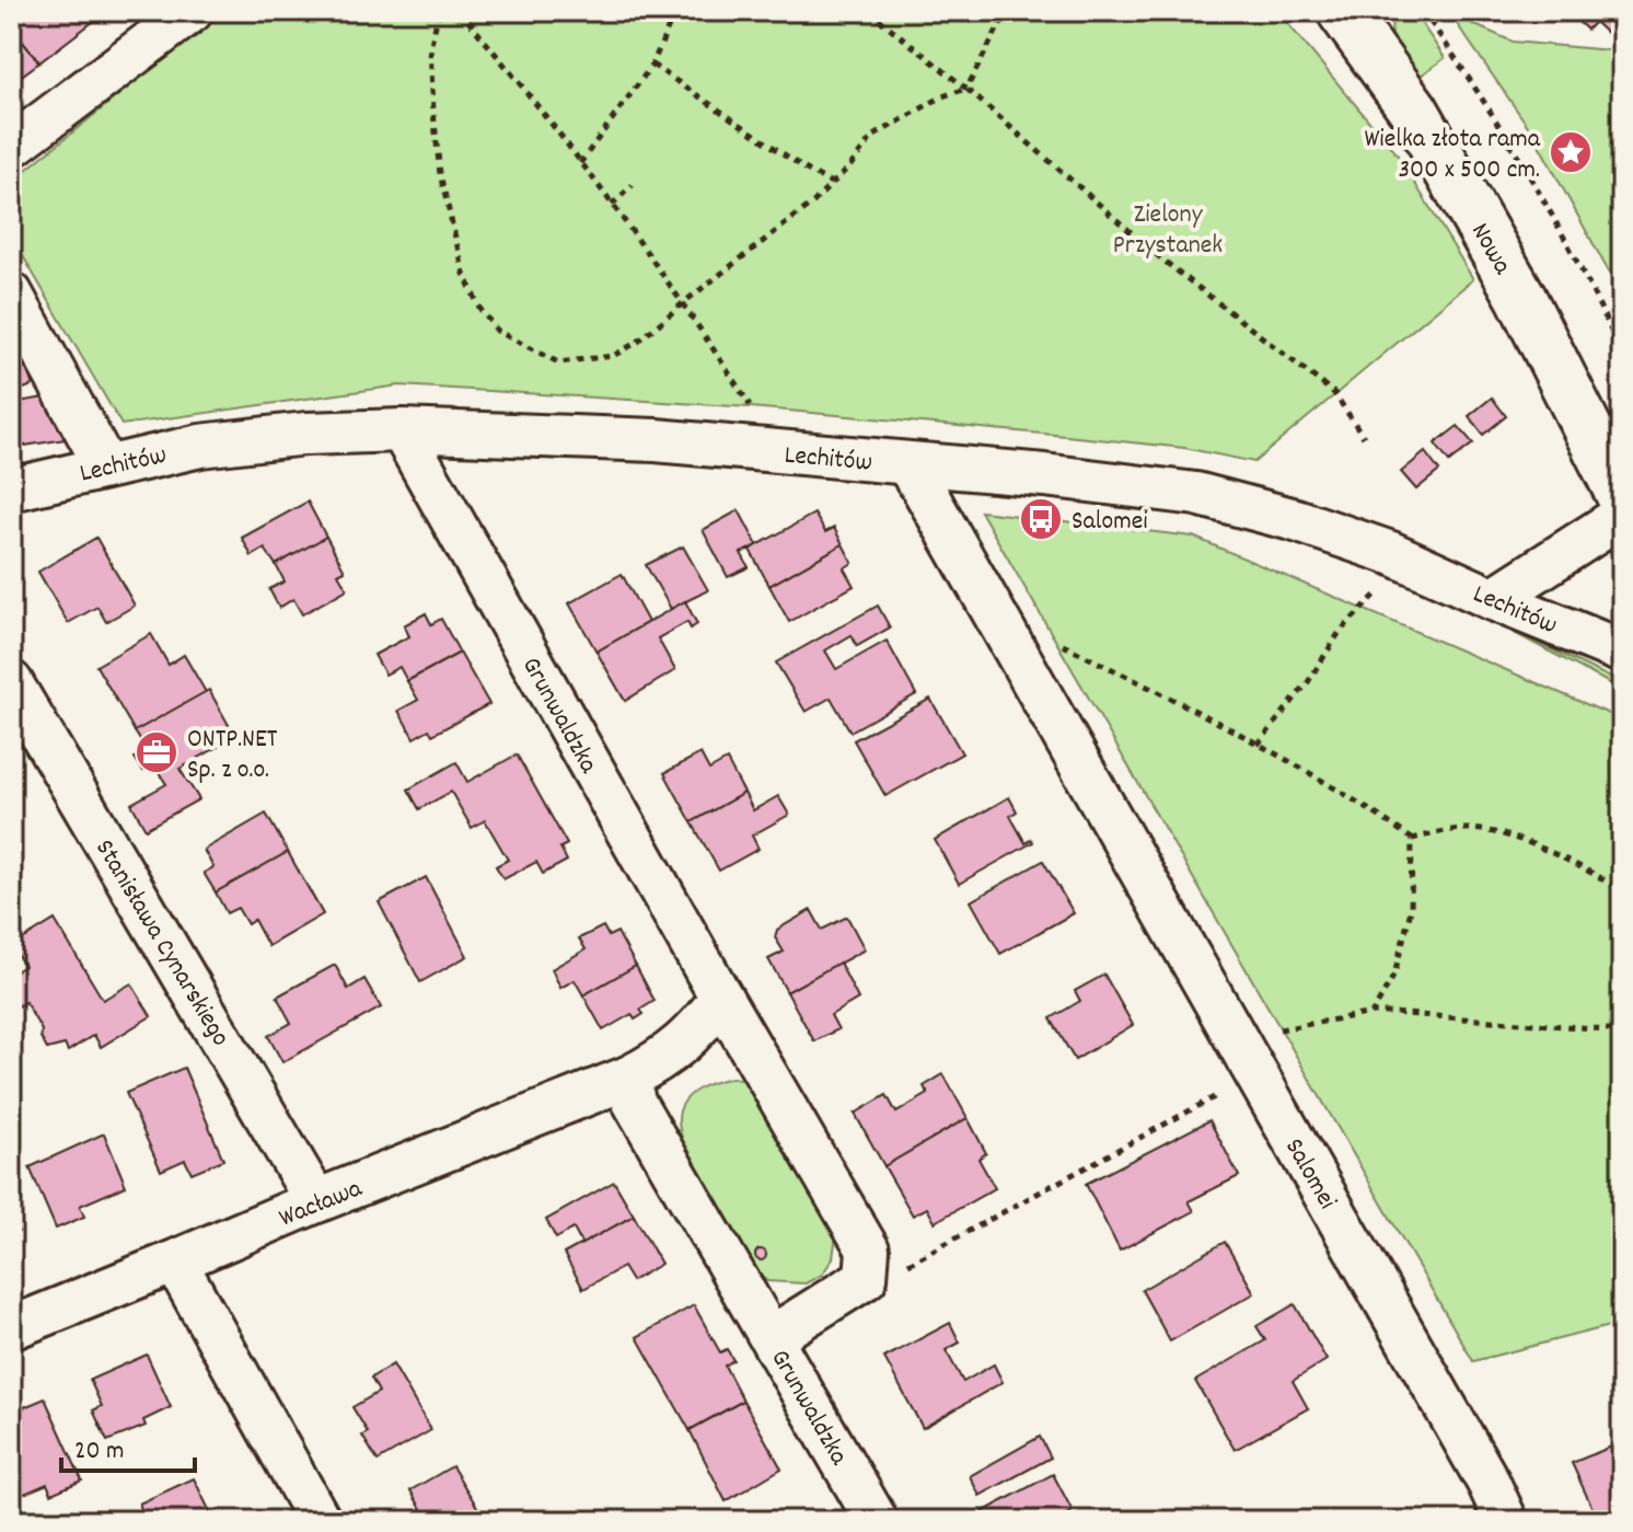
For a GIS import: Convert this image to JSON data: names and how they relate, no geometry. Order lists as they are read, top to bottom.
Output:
{
  "streets": {
    "street": [
      "Nowa",
      "Lechitów",
      "Grunwaldzka",
      "Stanisława Cynarskiego",
      "Salomei",
      "Wacława"
    ]
  },
  "crossings": [
    ["Lechitów", "Grunwaldzka"],
    ["Lechitów", "Salomei"],
    ["Grunwaldzka", "Wacława"],
    ["Stanisława Cynarskiego", "Wacława"]
  ],
  "parks": ["Zielony Przystanek"],
  "places": {
    "place": ["Wielka złota rama 300 x 500 cm."],
    "bus stop": ["Salomei"],
    "office": ["ONTP.NET Sp. z o.o."]
  },
  "scale_bar": "20 m"
}
